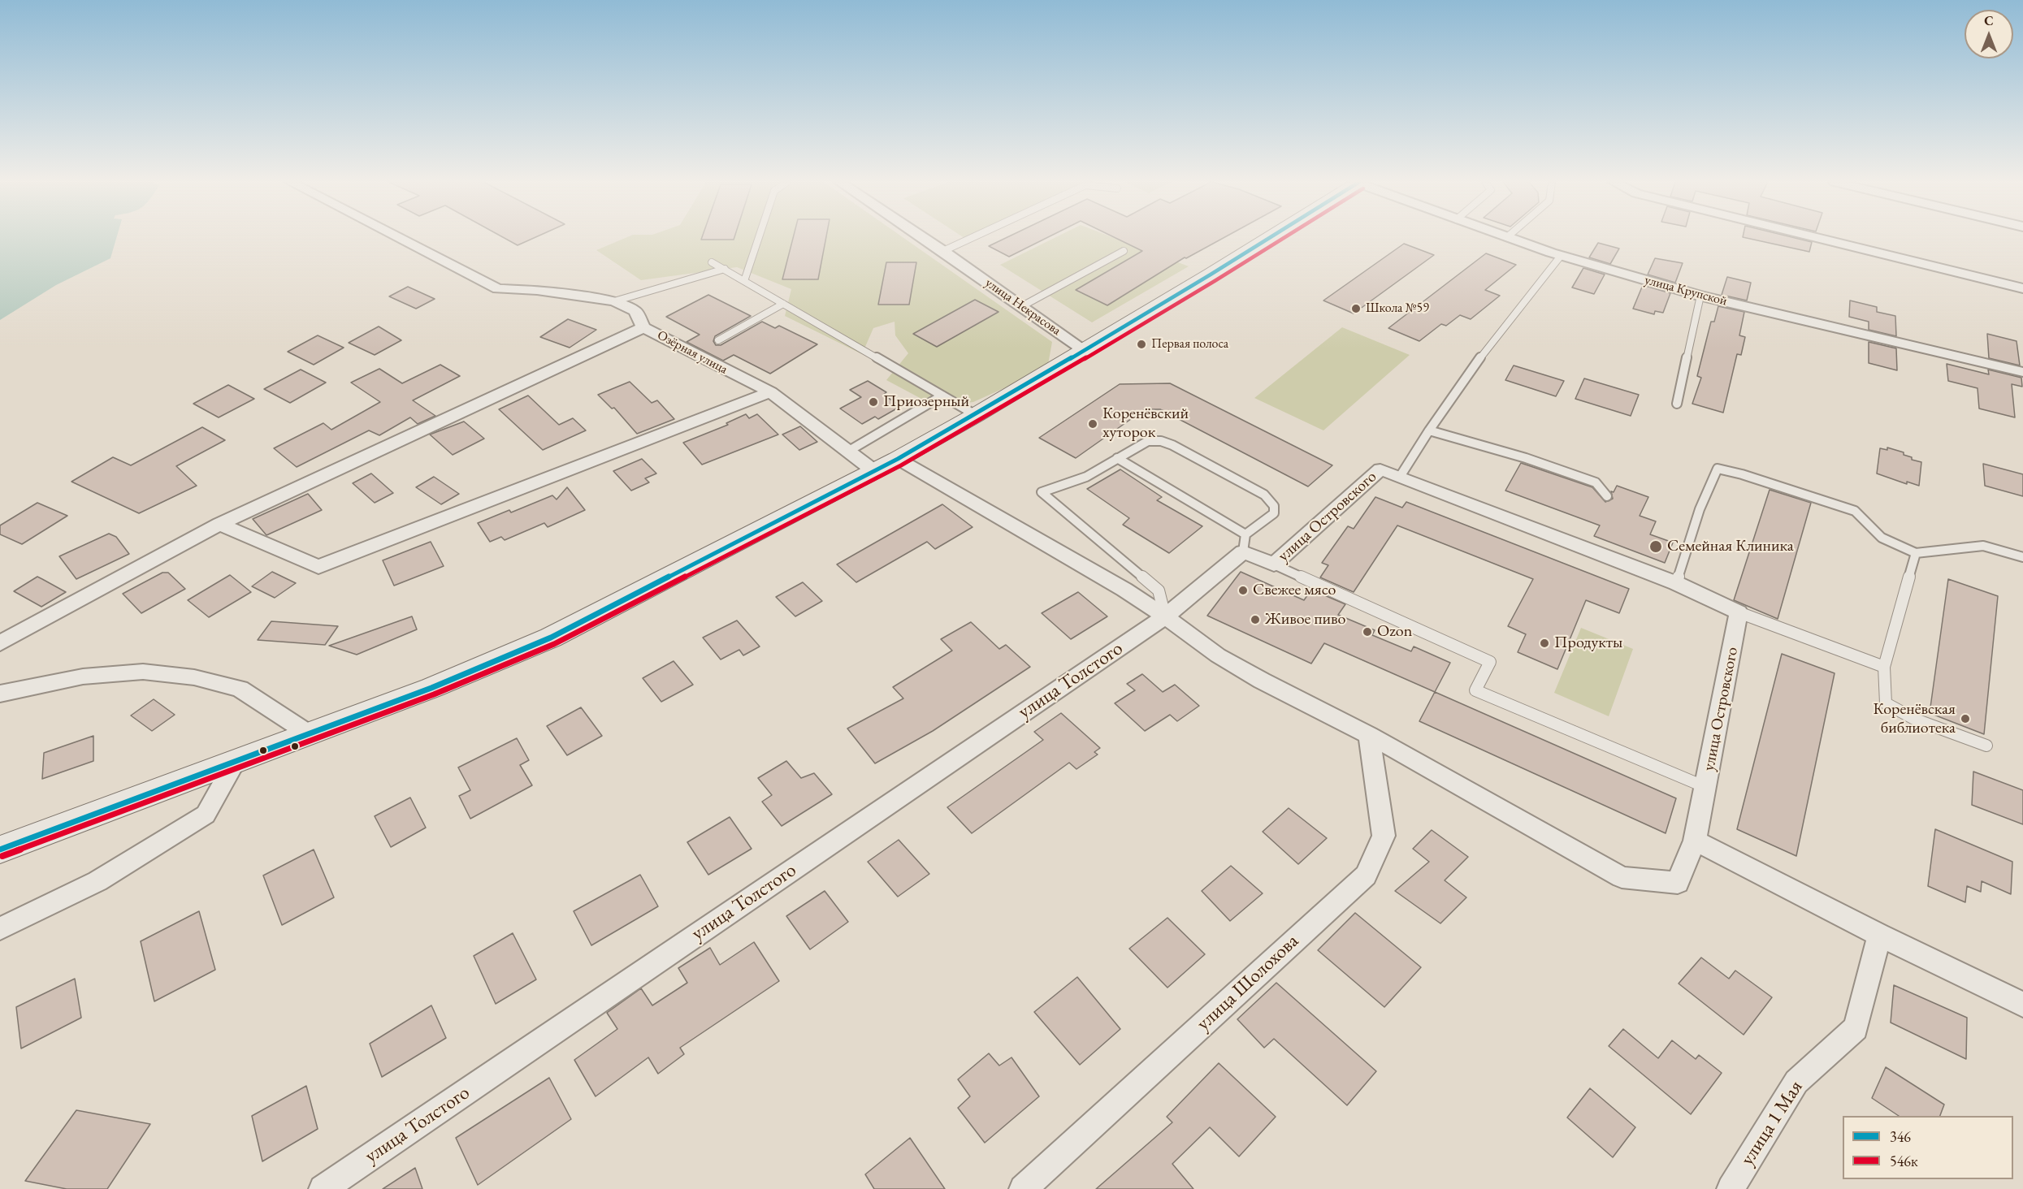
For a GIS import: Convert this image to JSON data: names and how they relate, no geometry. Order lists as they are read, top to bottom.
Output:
{
  "streets": {
    "street": [
      "улица Крупской",
      "улица Некрасова",
      "Озёрная улица",
      "улица Островского",
      "улица Толстого",
      "улица Шолохова",
      "улица 1 Мая"
    ]
  },
  "crossings": [
    ["Озёрная улица", "улица Островского"],
    ["улица Островского", "улица Толстого"],
    ["улица Островского", "улица Шолохова"]
  ],
  "places": [
    "Школа №59",
    "Первая полоса",
    "Приозерный",
    "Коренёвский хуторок",
    "Семейная Клиника",
    "Свежее мясо",
    "Живое пиво",
    "Ozon",
    "Продукты",
    "Коренёвская библиотека"
  ],
  "lines": ["transit line 346", "transit line 546к"],
  "legend": ["346", "546к"],
  "north": "top"
}
